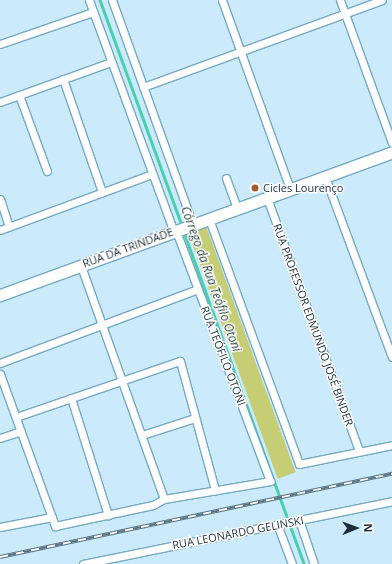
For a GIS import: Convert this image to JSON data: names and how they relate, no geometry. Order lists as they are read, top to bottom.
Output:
{
  "streets": {
    "main road": ["RUA DA TRINDADE"],
    "street": ["RUA PROFESSOR EDMUNDO JOSÉ BINDER", "RUA TEÓFILO OTONI", "RUA LEONARDO GELINSKI"]
  },
  "crossings": [
    ["RUA DA TRINDADE", "RUA PROFESSOR EDMUNDO JOSÉ BINDER"],
    ["RUA DA TRINDADE", "RUA TEÓFILO OTONI"]
  ],
  "water": ["Córrego da Rua Teófilo Otoni"],
  "places": ["Cicles Lourenço"],
  "north": "right"
}
